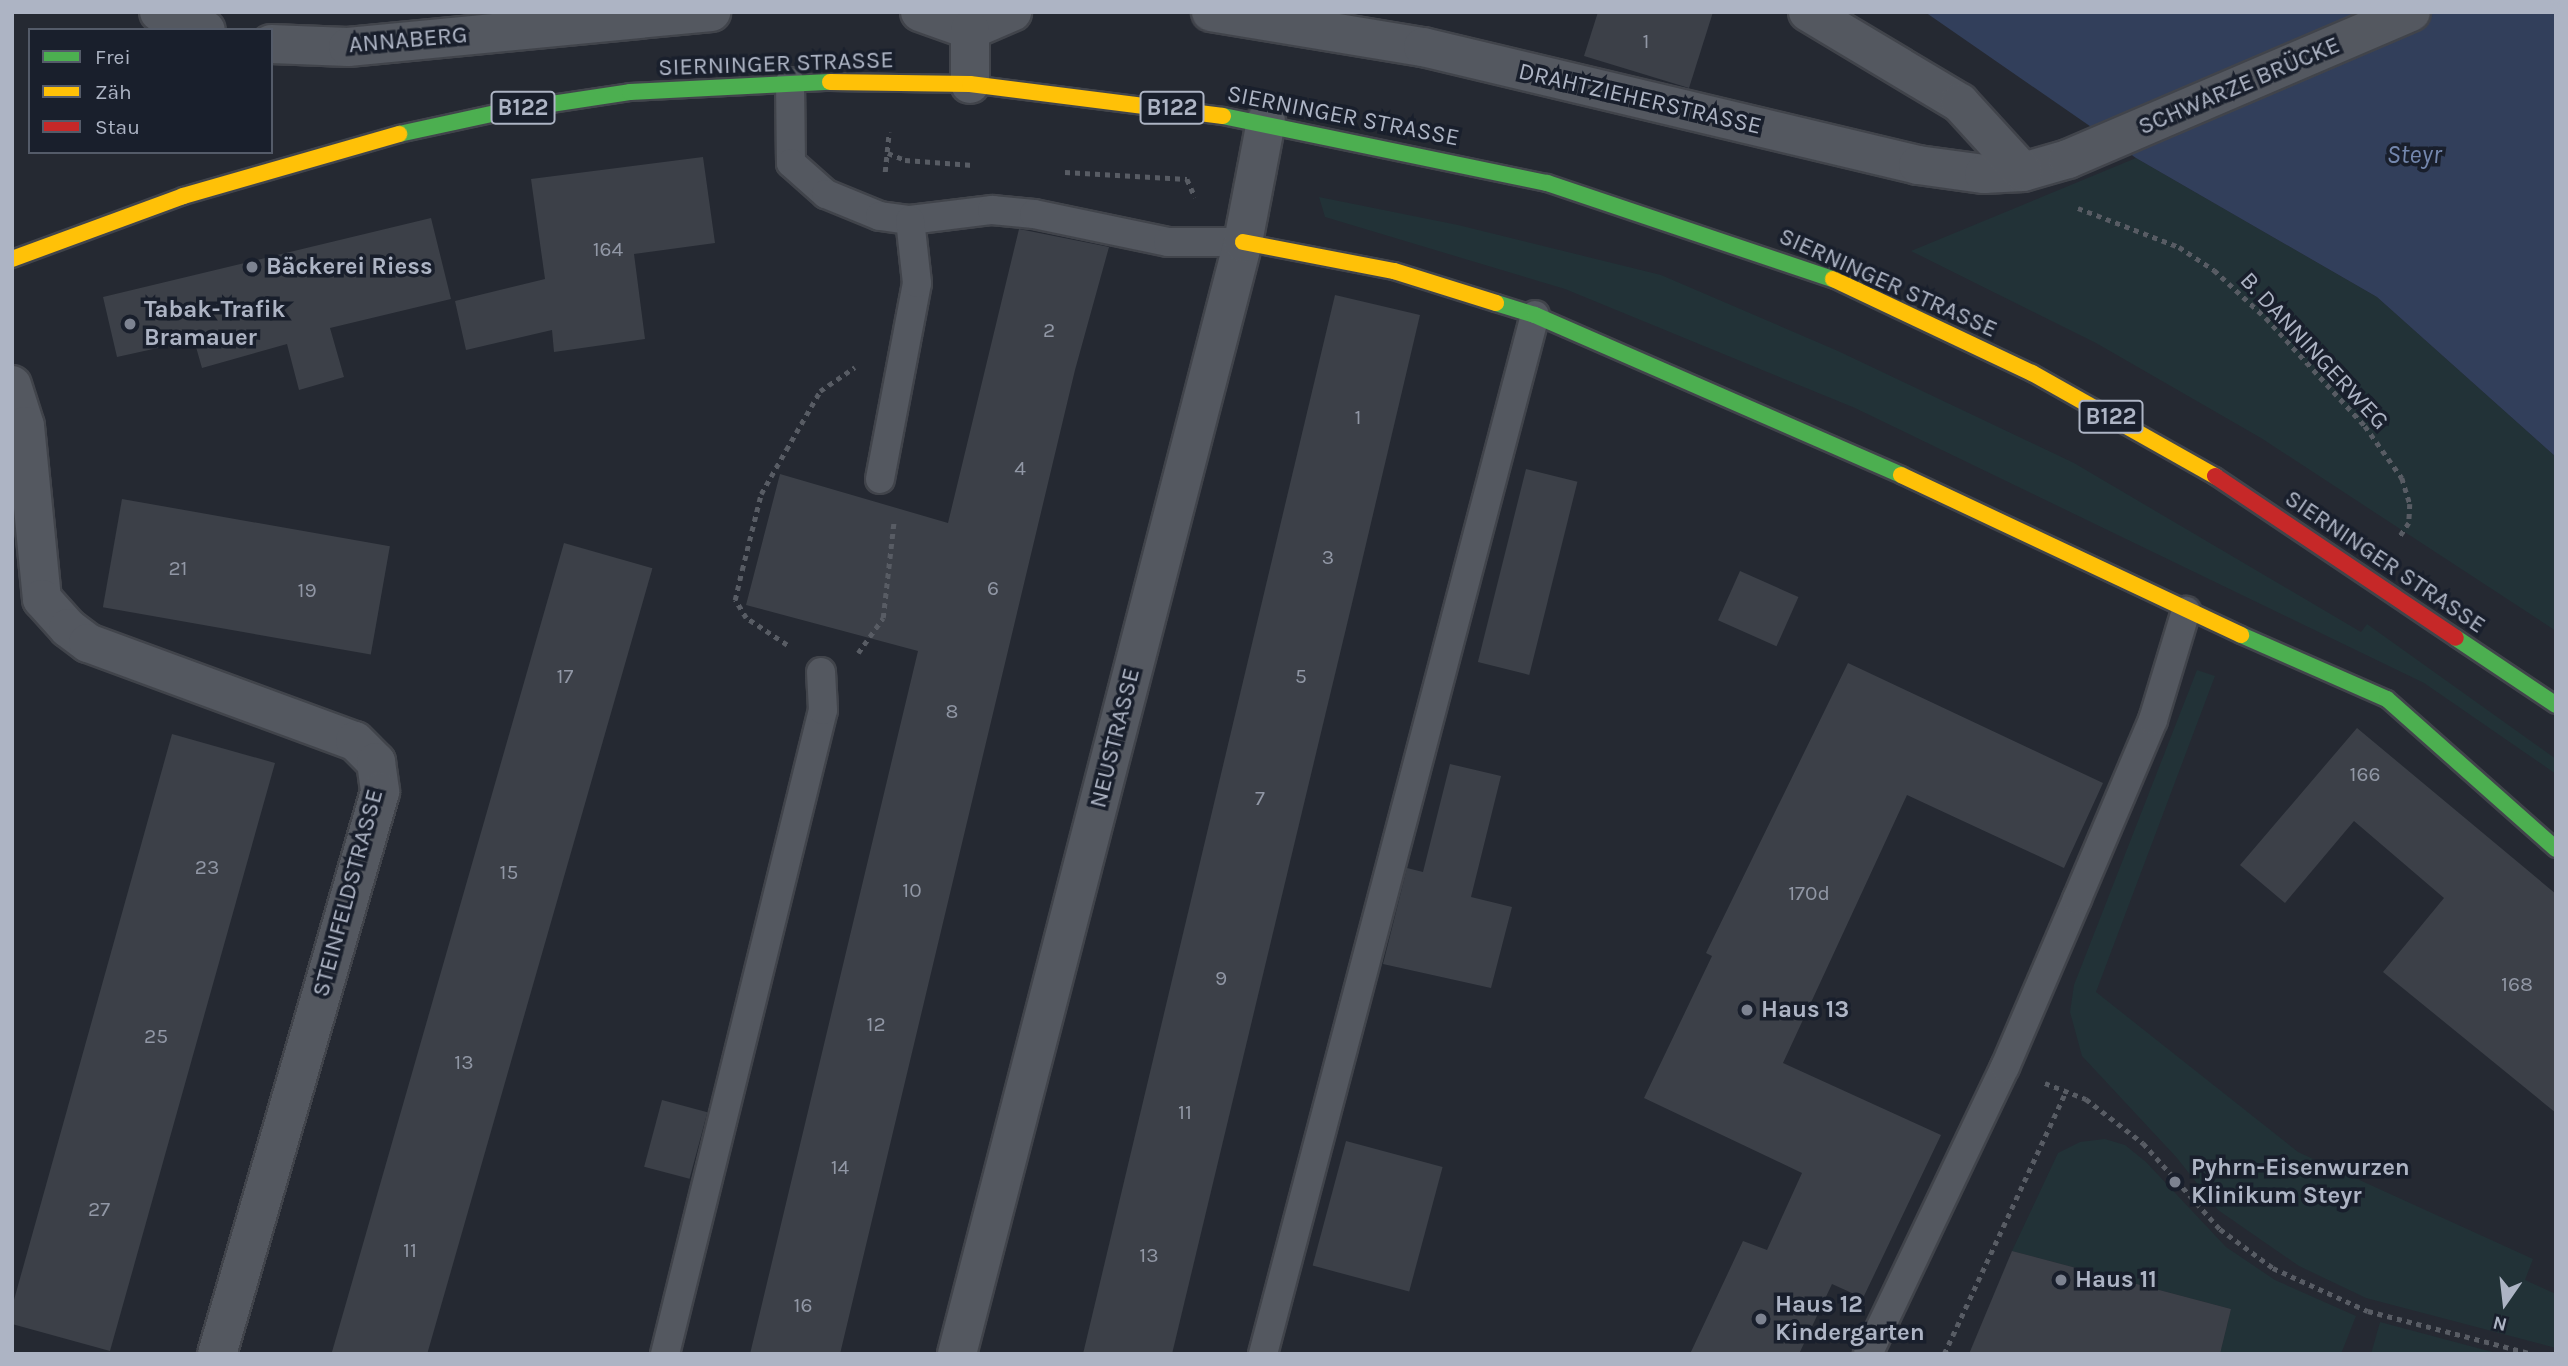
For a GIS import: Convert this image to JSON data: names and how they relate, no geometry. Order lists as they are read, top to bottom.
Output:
{
  "streets": {
    "main road": ["SIERNINGER STRASSE", "B122"],
    "street": [
      "ANNABERG",
      "SCHWARZE BRÜCKE",
      "DRAHTZIEHERSTRASSE",
      "NEUSTRASSE",
      "STEINFELDSTRASSE"
    ],
    "path": ["B. DANNINGERWEG"]
  },
  "crossings": [
    ["SIERNINGER STRASSE", "NEUSTRASSE"],
    ["SCHWARZE BRÜCKE", "DRAHTZIEHERSTRASSE"],
    ["DRAHTZIEHERSTRASSE", "B. DANNINGERWEG"]
  ],
  "water": ["Steyr"],
  "places": [
    "Bäckerei Riess",
    "Tabak-Trafik Bramauer",
    "Haus 13",
    "Pyhrn-Eisenwurzen Klinikum Steyr",
    "Haus 11",
    "Haus 12 Kindergarten"
  ],
  "house_numbers": [
    "1",
    "164",
    "2",
    "1",
    "4",
    "3",
    "21",
    "6",
    "19",
    "17",
    "5",
    "8",
    "166",
    "7",
    "23",
    "15",
    "10",
    "170d",
    "9",
    "168",
    "12",
    "25",
    "13",
    "11",
    "14",
    "27",
    "11",
    "13",
    "16"
  ],
  "legend": ["Frei", "Zäh", "Stau"],
  "north": "bottom"
}
